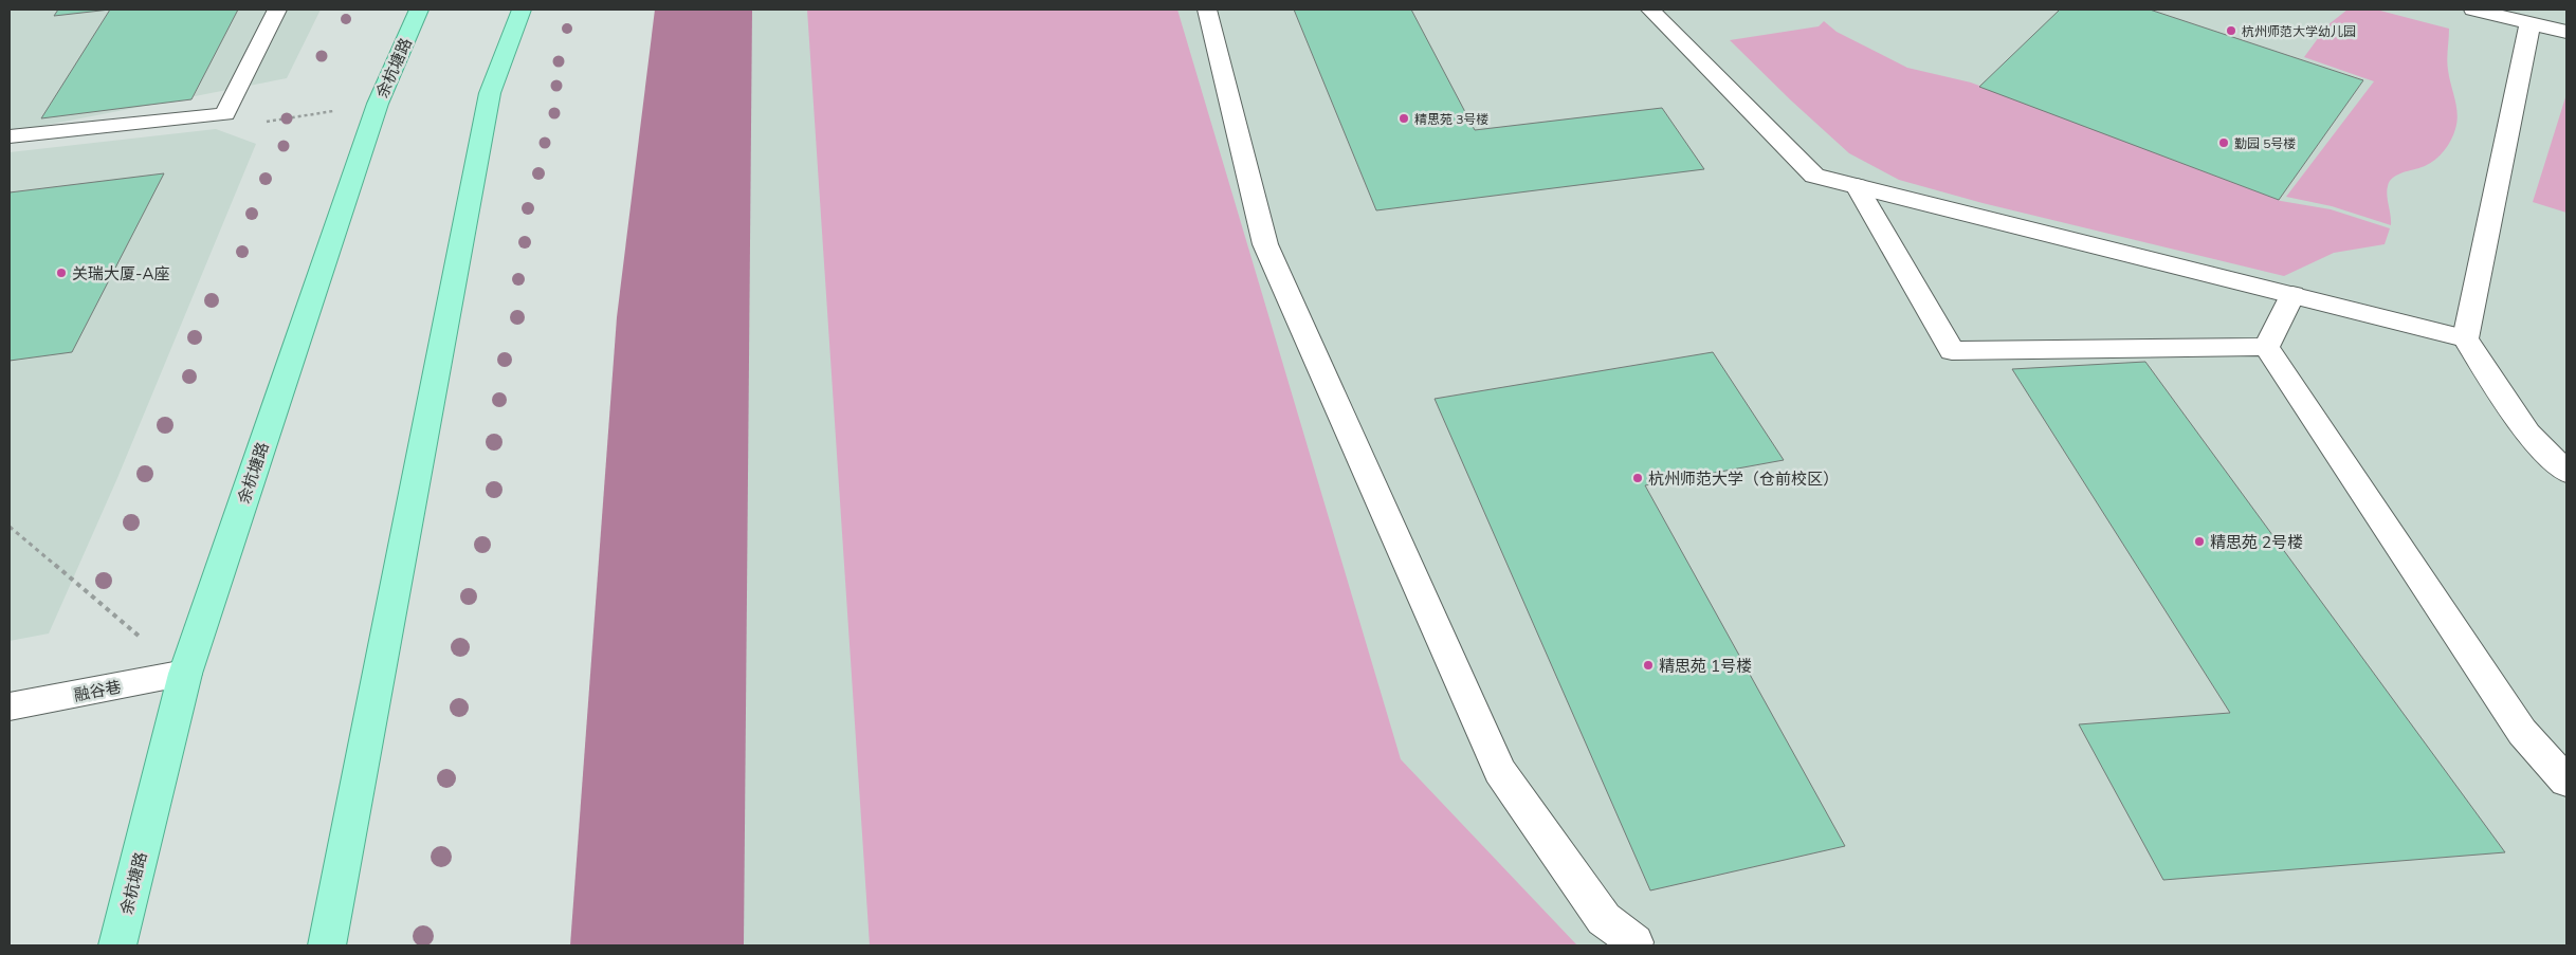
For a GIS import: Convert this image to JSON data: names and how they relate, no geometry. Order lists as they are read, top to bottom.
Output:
{
  "streets": {
    "main road": ["余杭塘路"],
    "street": ["融谷巷"]
  },
  "crossings": [
    ["余杭塘路", "融谷巷"]
  ],
  "places": [
    "杭州师范大学幼儿园",
    "精思苑 3号楼",
    "勤园 5号楼",
    "关瑞大厦-A座",
    "杭州师范大学（仓前校区）",
    "精思苑 2号楼",
    "精思苑 1号楼"
  ]
}
